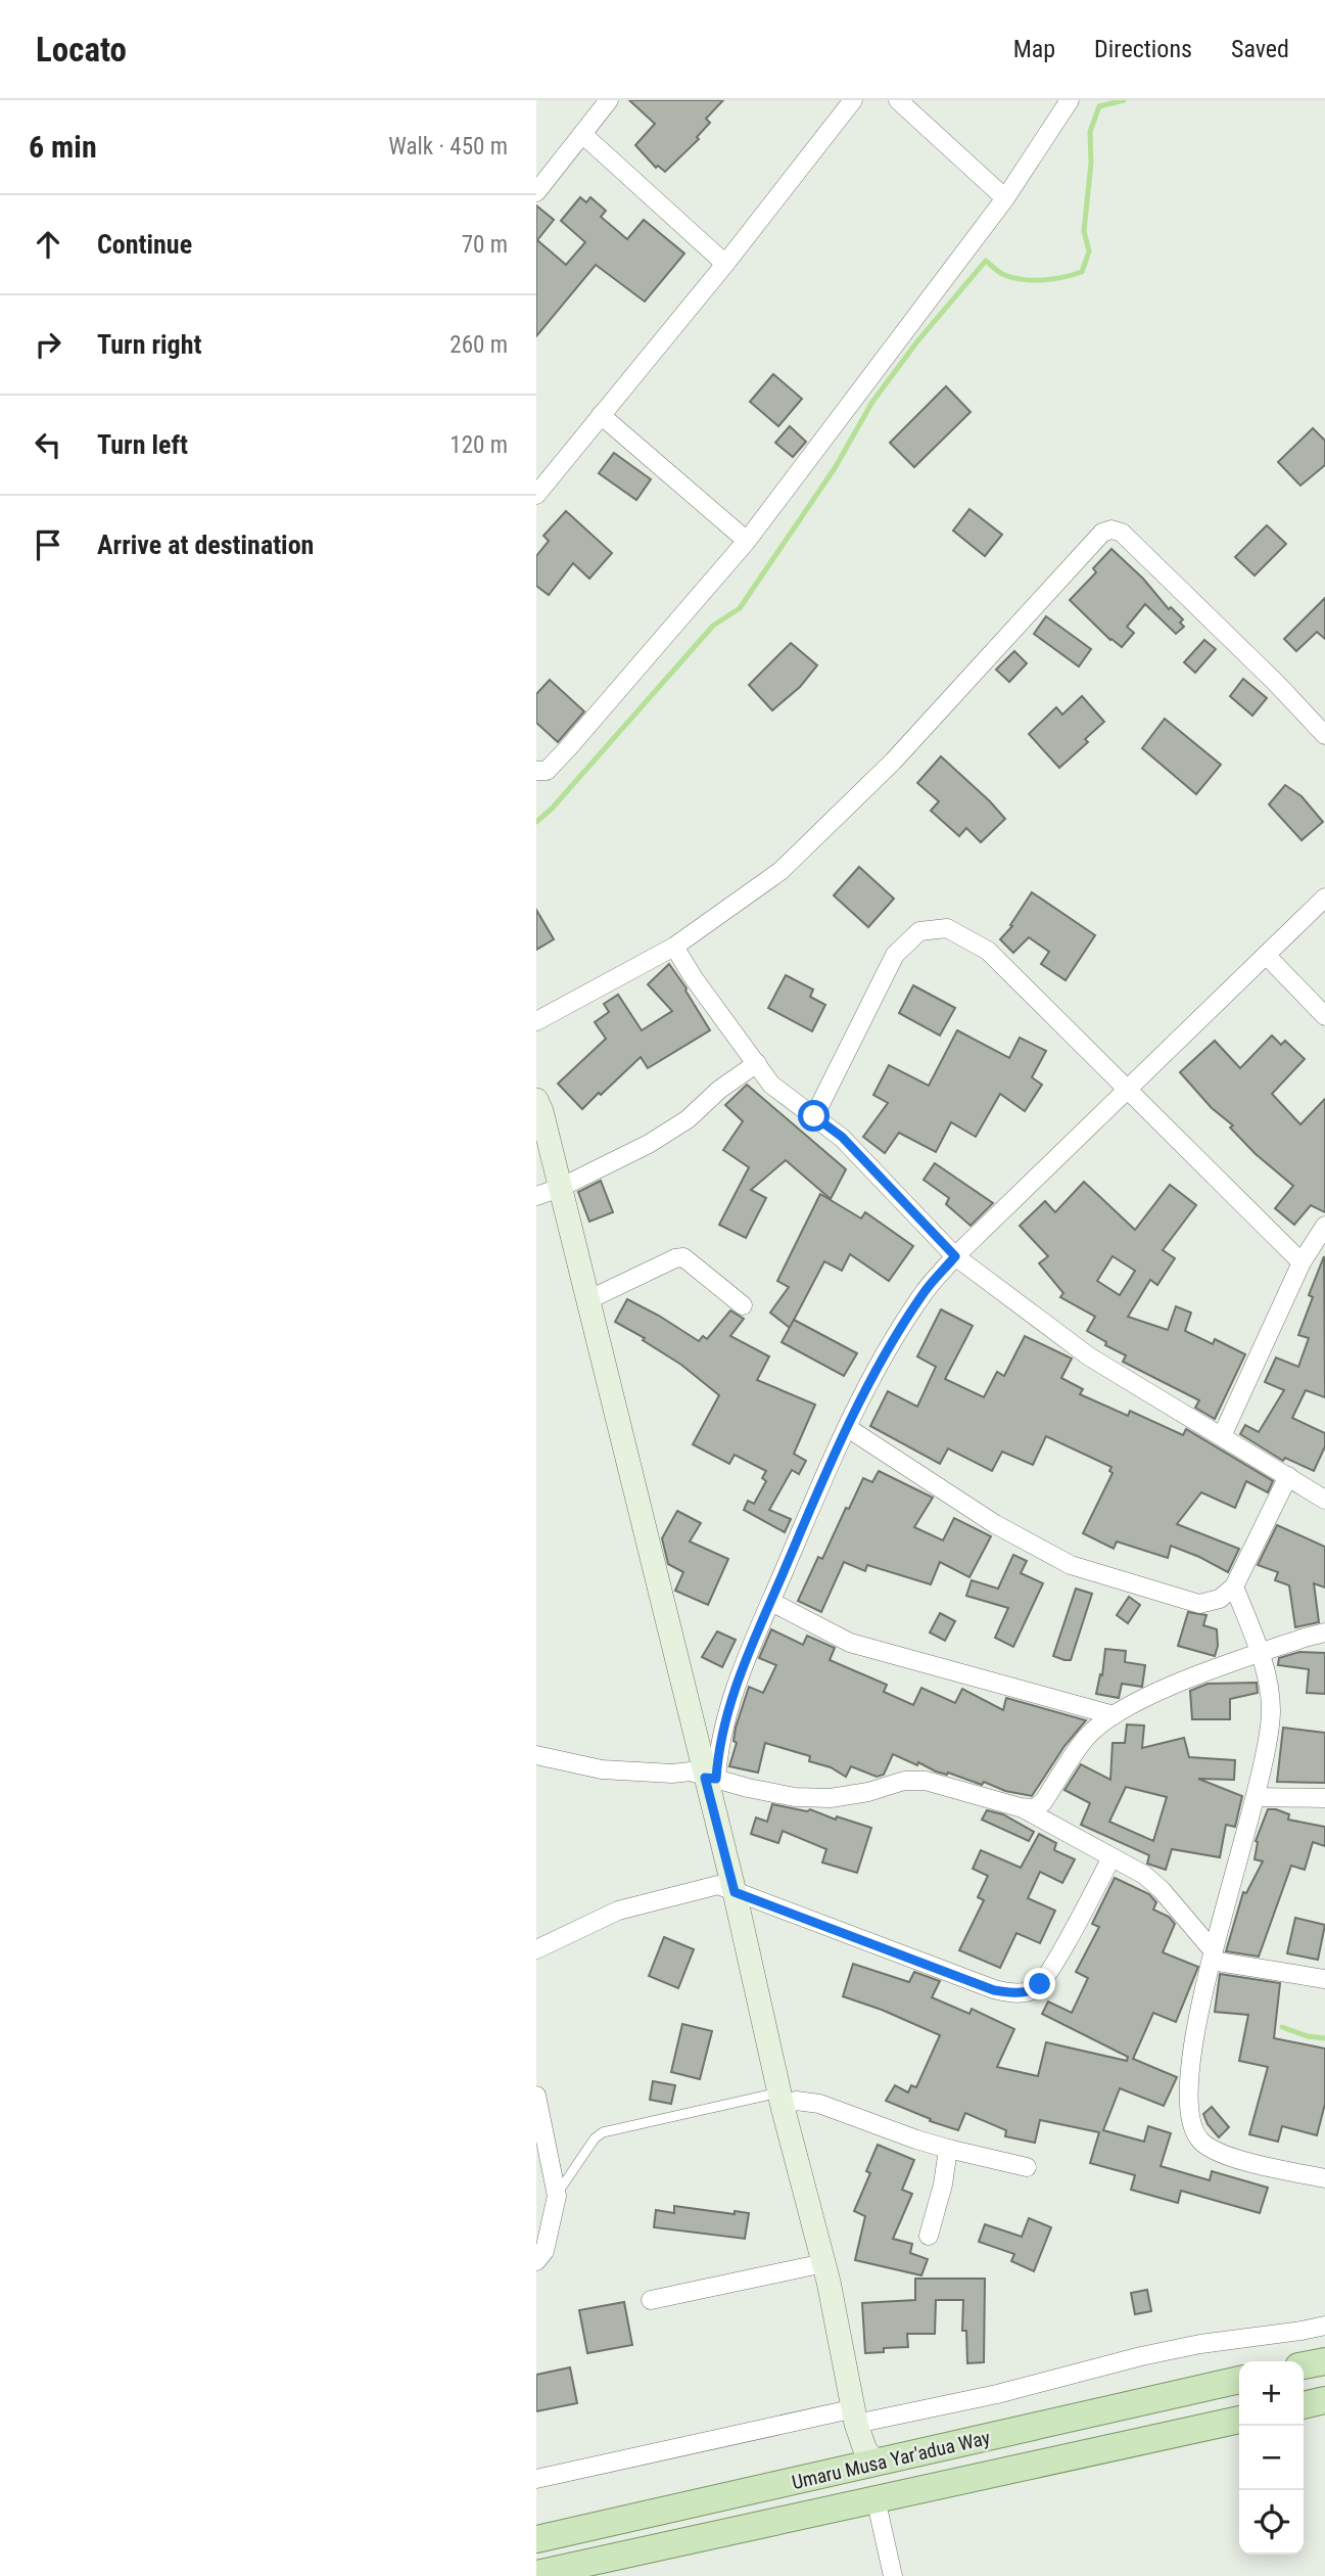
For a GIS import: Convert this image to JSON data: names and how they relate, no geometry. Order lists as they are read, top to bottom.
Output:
{
  "streets": {
    "main road": ["Umaru Musa Yar'adua Way"]
  },
  "page": {
    "header": "Locato",
    "nav": ["Map", "Directions", "Saved"],
    "heading": ["6 min", "Walk · 450 m"],
    "list": [
      ["Continue", "70 m"],
      ["Turn right", "260 m"],
      ["Turn left", "120 m"],
      "Arrive at destination"
    ],
    "map_buttons": ["+", "−"]
  }
}
